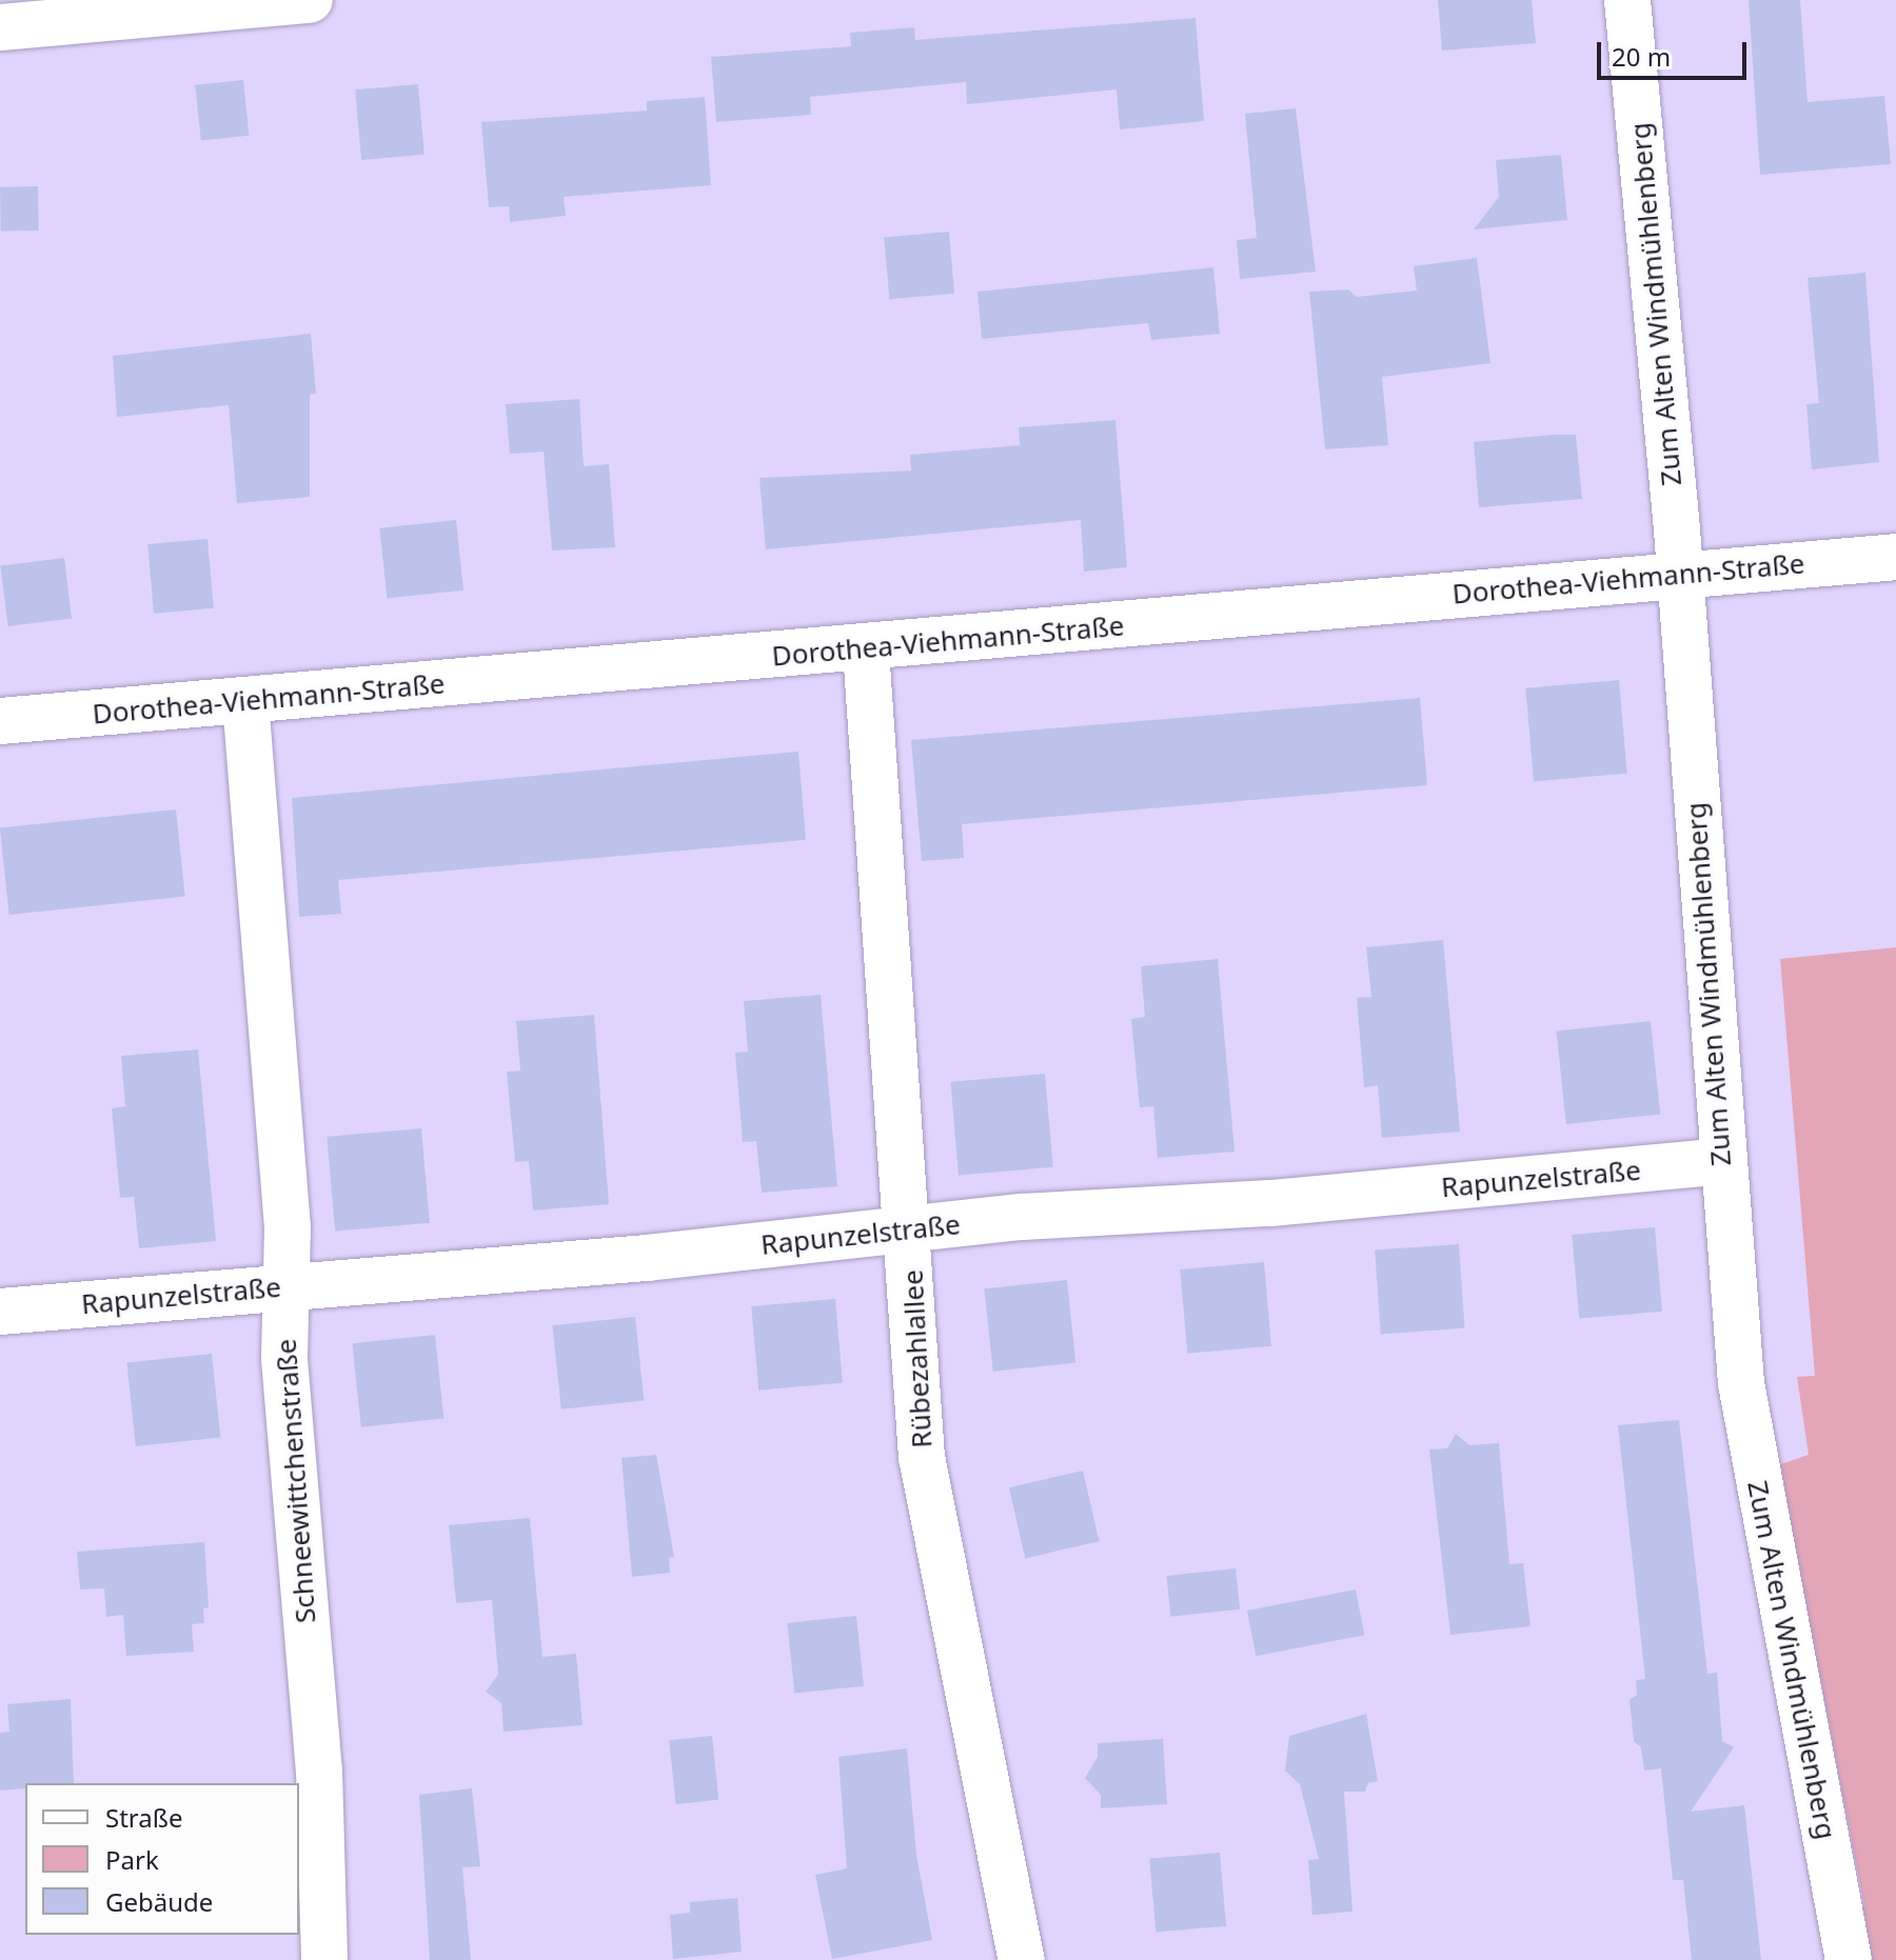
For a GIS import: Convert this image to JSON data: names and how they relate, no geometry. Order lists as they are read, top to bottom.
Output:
{
  "streets": {
    "street": [
      "Zum Alten Windmühlenberg",
      "Dorothea-Viehmann-Straße",
      "Rapunzelstraße",
      "Rübezahlallee",
      "Schneewittchenstraße"
    ]
  },
  "crossings": [
    ["Zum Alten Windmühlenberg", "Dorothea-Viehmann-Straße"],
    ["Zum Alten Windmühlenberg", "Rapunzelstraße"],
    ["Dorothea-Viehmann-Straße", "Rübezahlallee"],
    ["Dorothea-Viehmann-Straße", "Schneewittchenstraße"],
    ["Rapunzelstraße", "Rübezahlallee"],
    ["Rapunzelstraße", "Schneewittchenstraße"]
  ],
  "legend": ["Straße", "Park", "Gebäude"],
  "scale_bar": "20 m"
}
